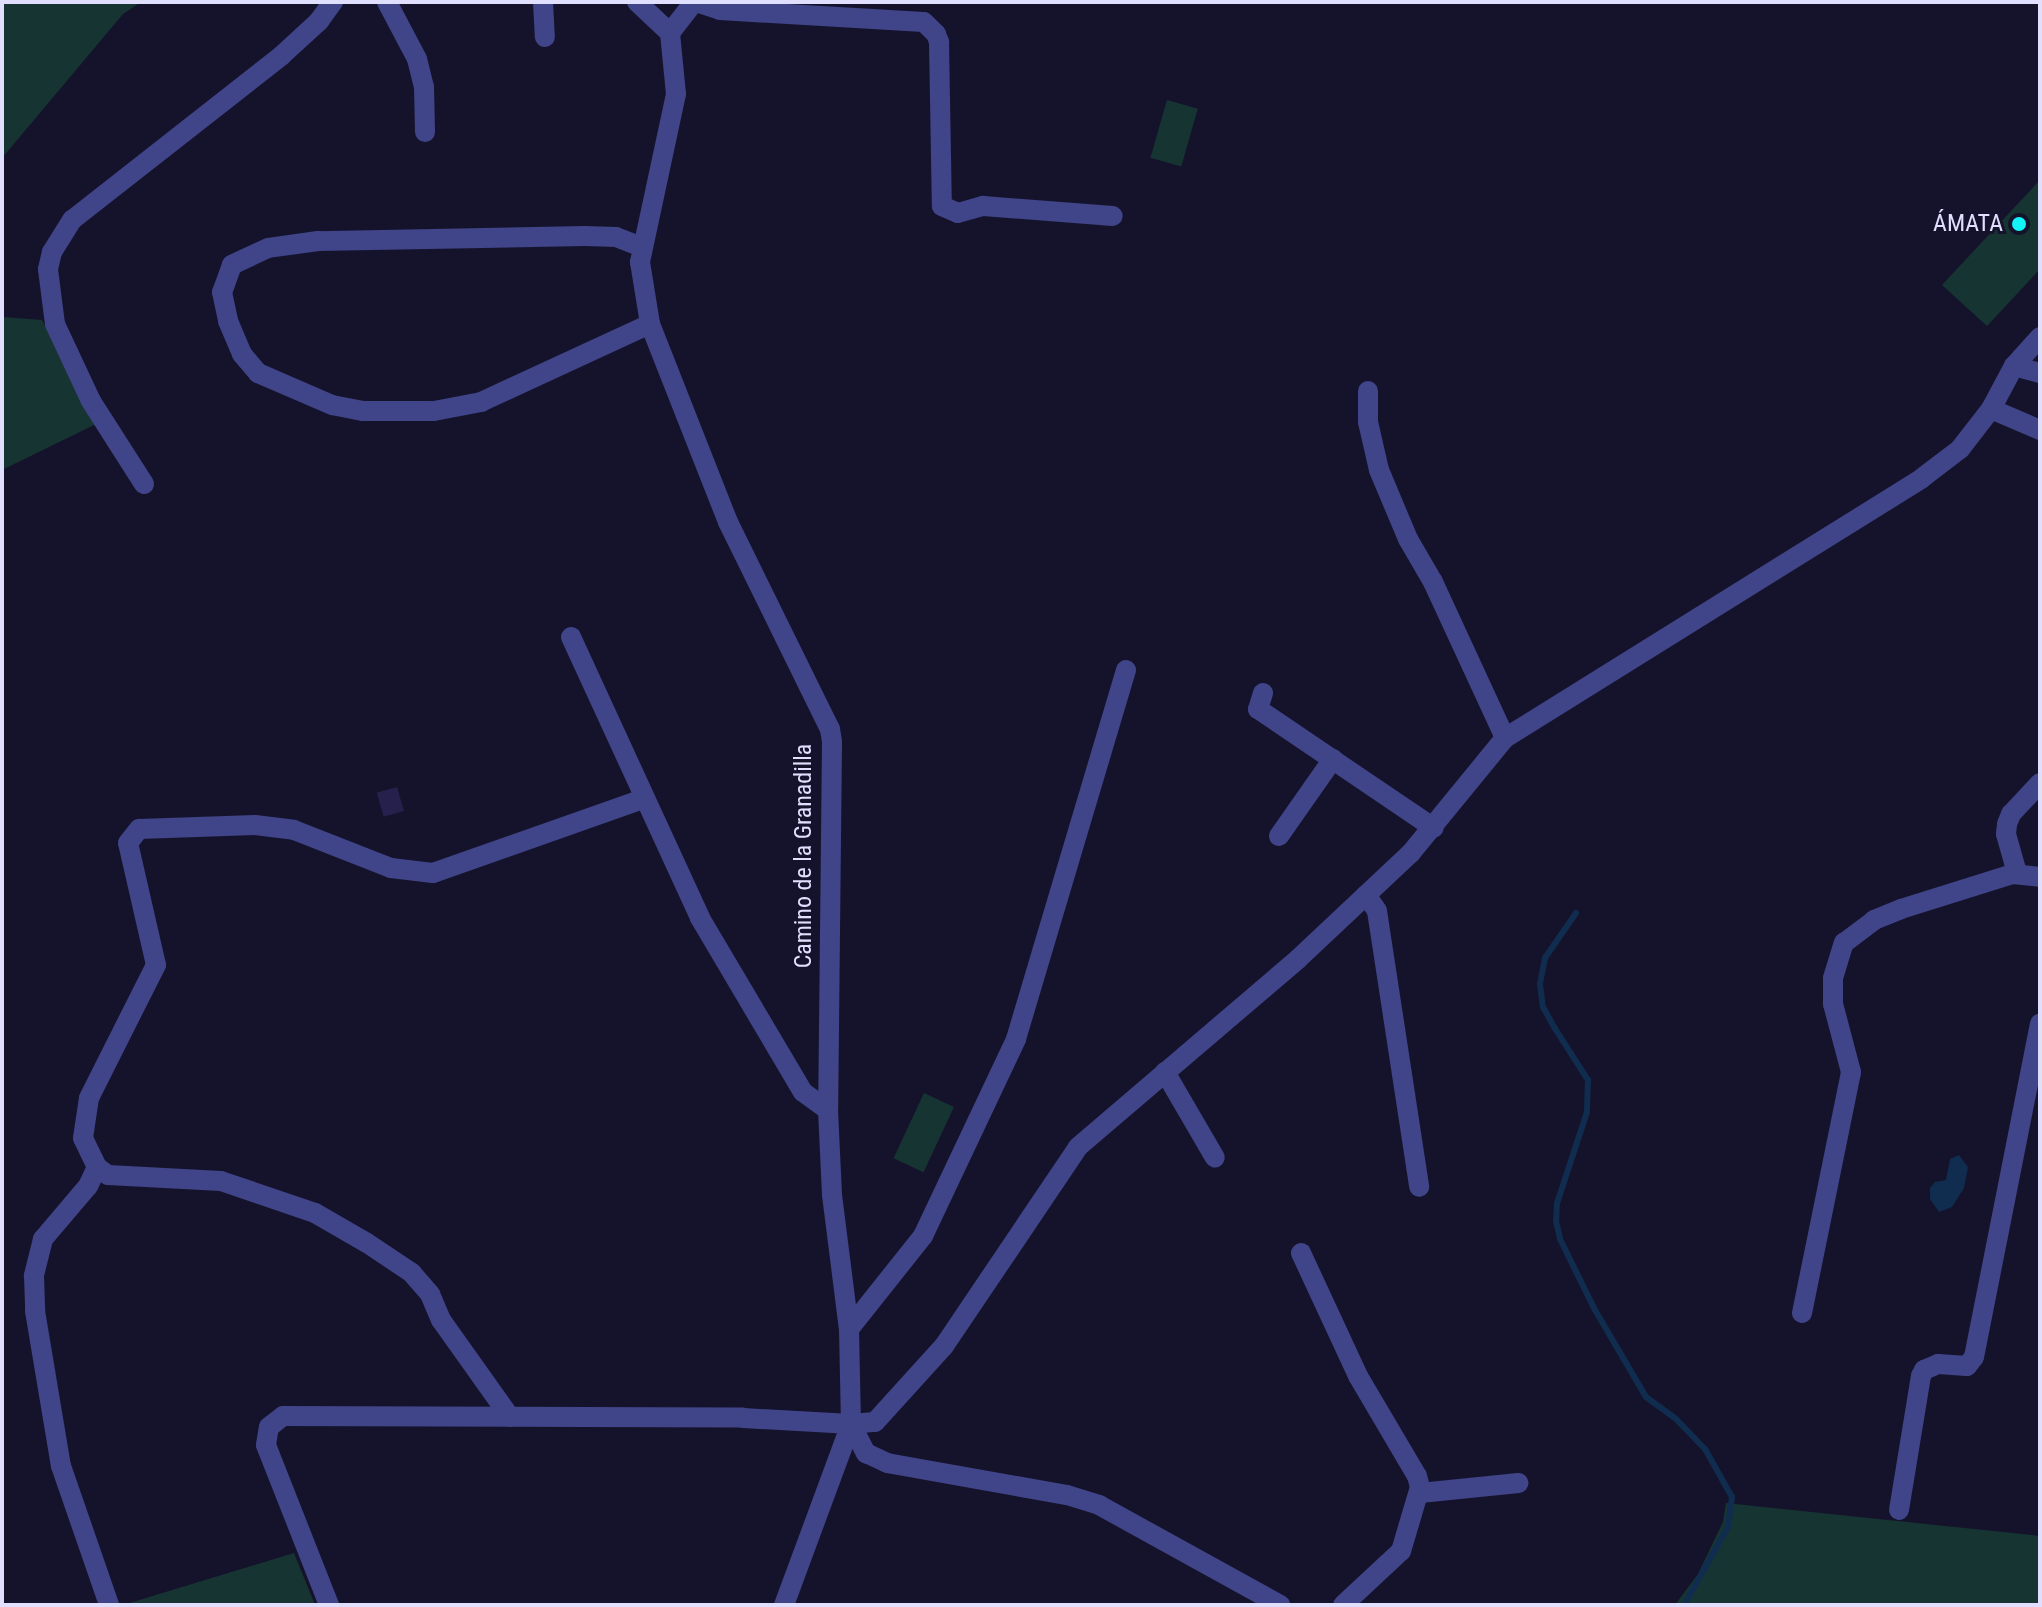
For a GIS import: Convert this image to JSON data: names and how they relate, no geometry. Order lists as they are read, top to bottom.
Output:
{
  "streets": {
    "street": ["Camino de la Granadilla"]
  },
  "places": ["ÁMATA"]
}
